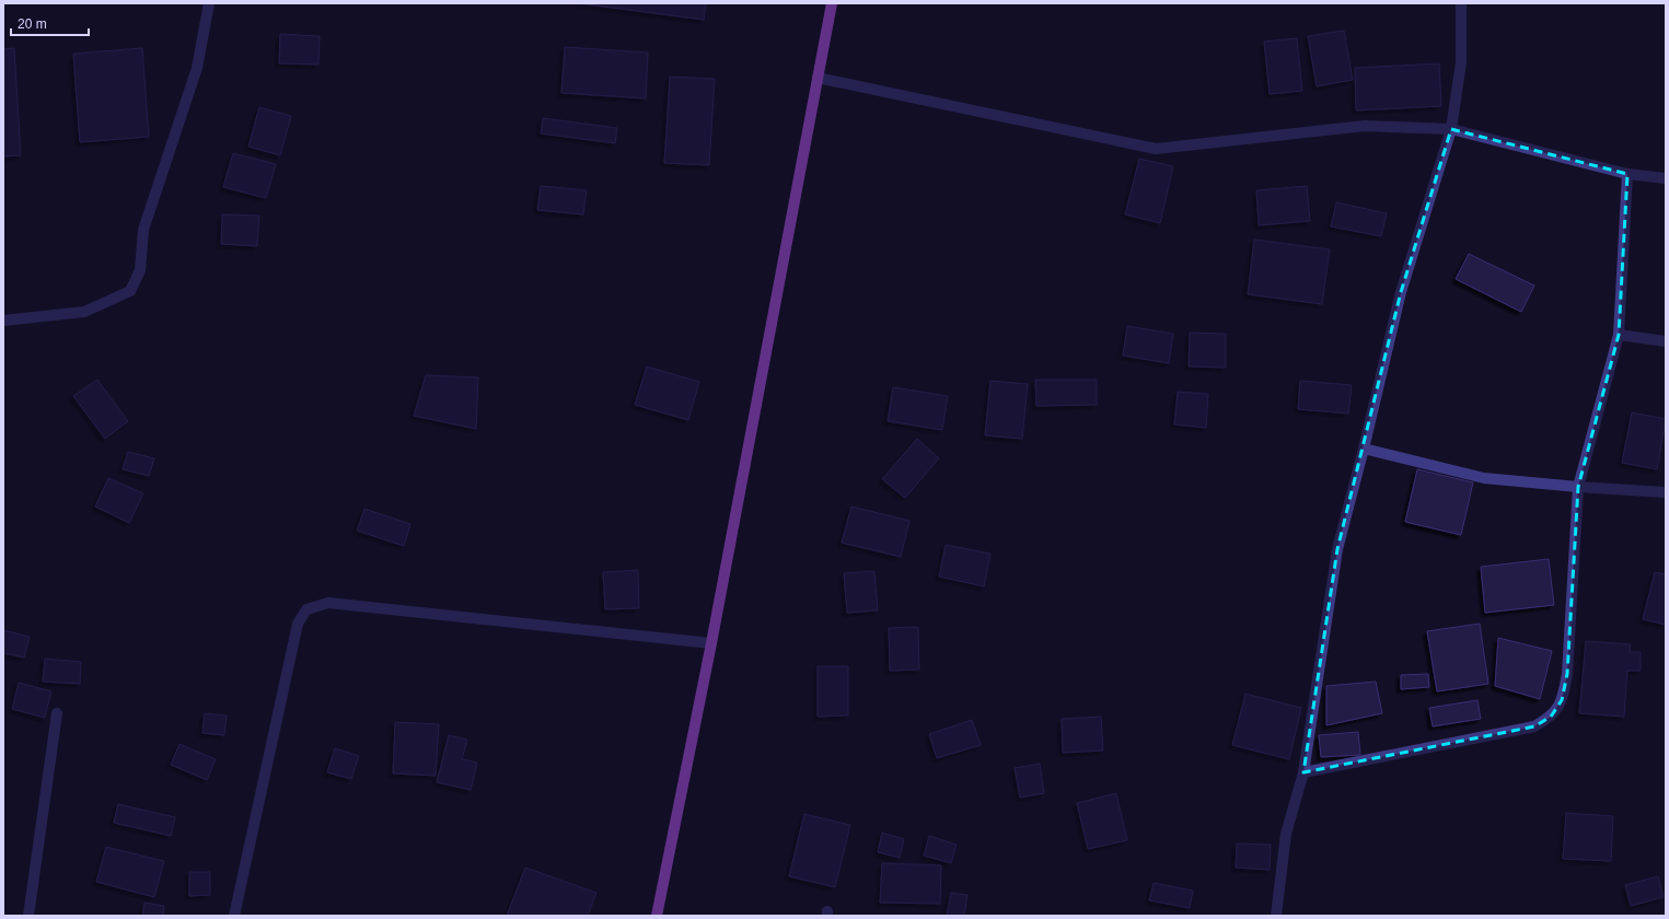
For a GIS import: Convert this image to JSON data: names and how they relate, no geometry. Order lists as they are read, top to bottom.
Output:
{
  "scale_bar": "20 m"
}
